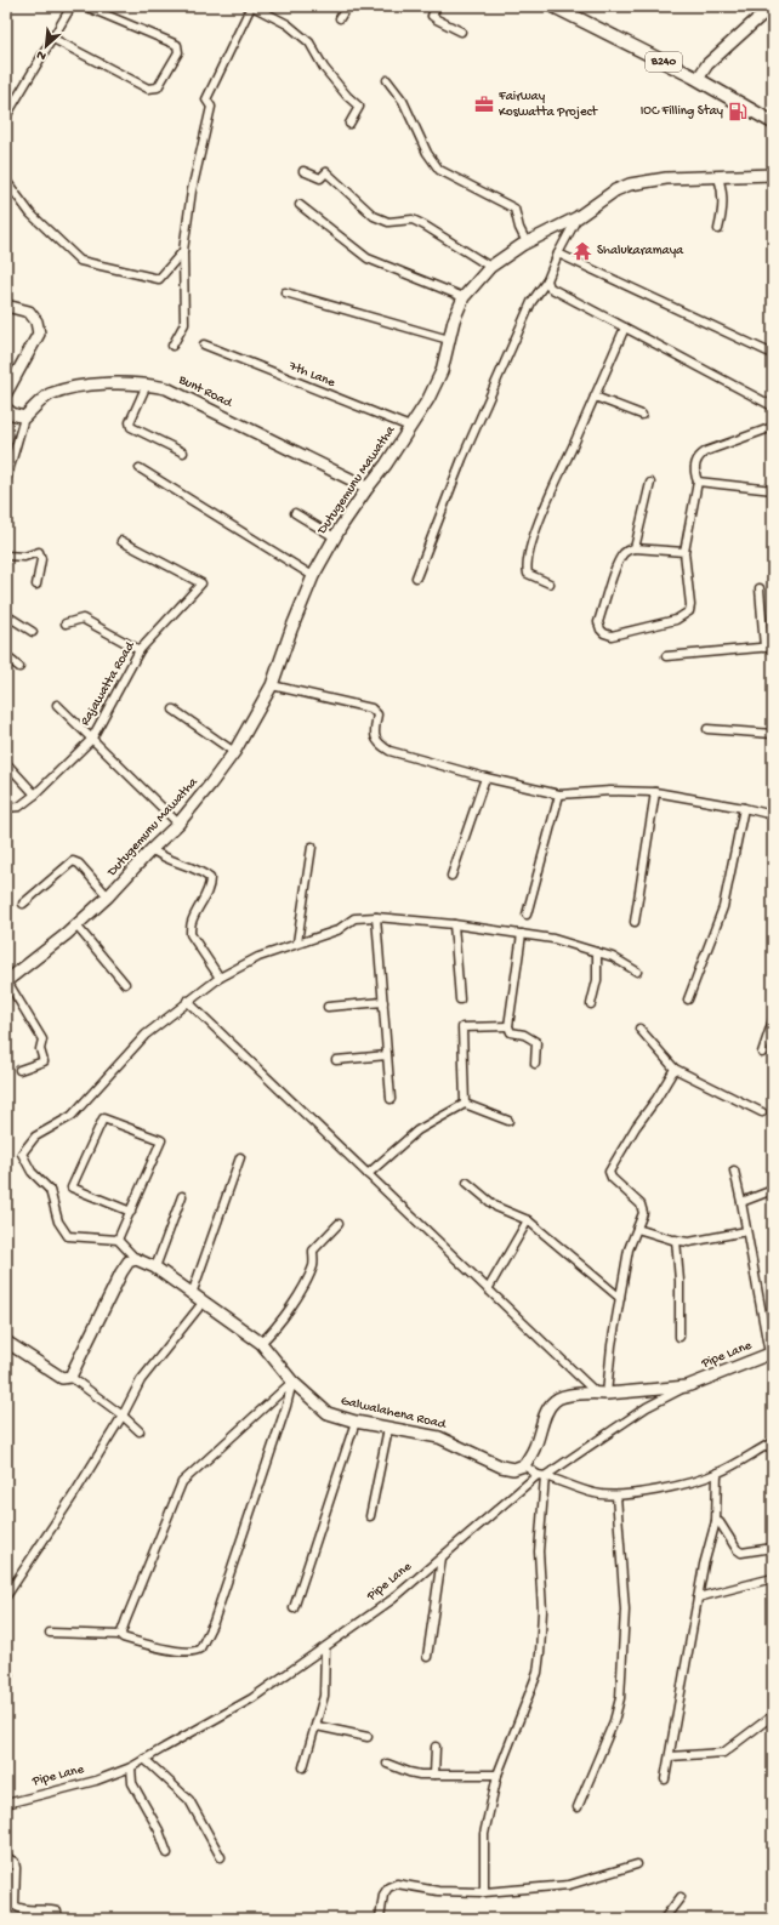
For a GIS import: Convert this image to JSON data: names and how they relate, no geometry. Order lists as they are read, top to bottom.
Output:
{
  "streets": {
    "main road": ["B240"],
    "street": [
      "7th Lane",
      "Bunt Road",
      "Dutugemunu Mawatha",
      "Rajawatta Road",
      "Pipe Lane",
      "Galwalahena Road"
    ]
  },
  "crossings": [
    ["7th Lane", "Dutugemunu Mawatha"],
    ["Bunt Road", "Dutugemunu Mawatha"]
  ],
  "places": {
    "office": ["Fairway Koswatta Project"],
    "fuel station": ["IOC Filling Stay"],
    "temple": ["Shalukaramaya"]
  },
  "north": "bottom left"
}
